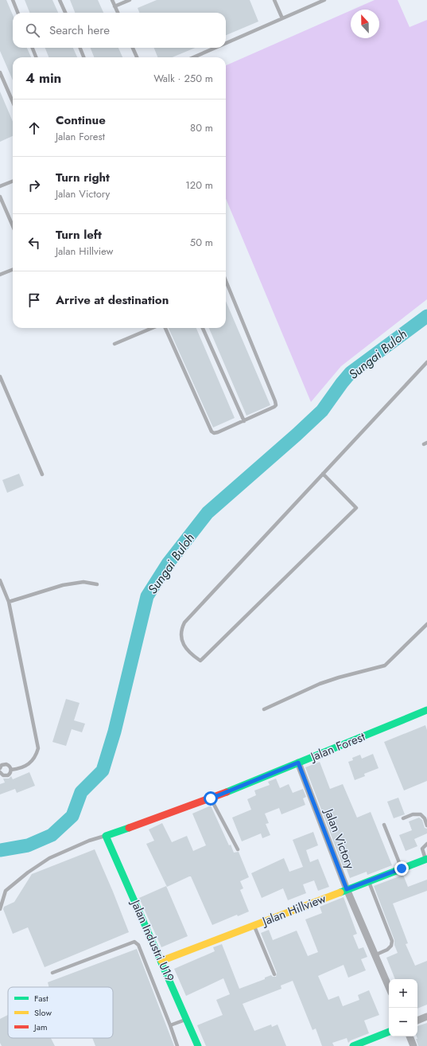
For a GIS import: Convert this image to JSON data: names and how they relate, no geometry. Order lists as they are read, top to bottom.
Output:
{
  "streets": {
    "street": [
      "Jalan Forest",
      "Jalan Victory",
      "Jalan Hillview",
      "Jalan Industri U19"
    ]
  },
  "crossings": [
    ["Jalan Forest", "Jalan Victory"],
    ["Jalan Forest", "Jalan Industri U19"],
    ["Jalan Victory", "Jalan Hillview"],
    ["Jalan Hillview", "Jalan Industri U19"]
  ],
  "water": ["Sungai Buloh"],
  "legend": ["Fast", "Slow", "Jam"],
  "north": "top",
  "page": {
    "search": "Search here",
    "heading": ["4 min", "Walk · 250 m"],
    "list": [
      ["Continue", "Jalan Forest", "80 m"],
      ["Turn right", "Jalan Victory", "120 m"],
      ["Turn left", "Jalan Hillview", "50 m"],
      "Arrive at destination"
    ],
    "map_buttons": ["+", "−"]
  }
}
